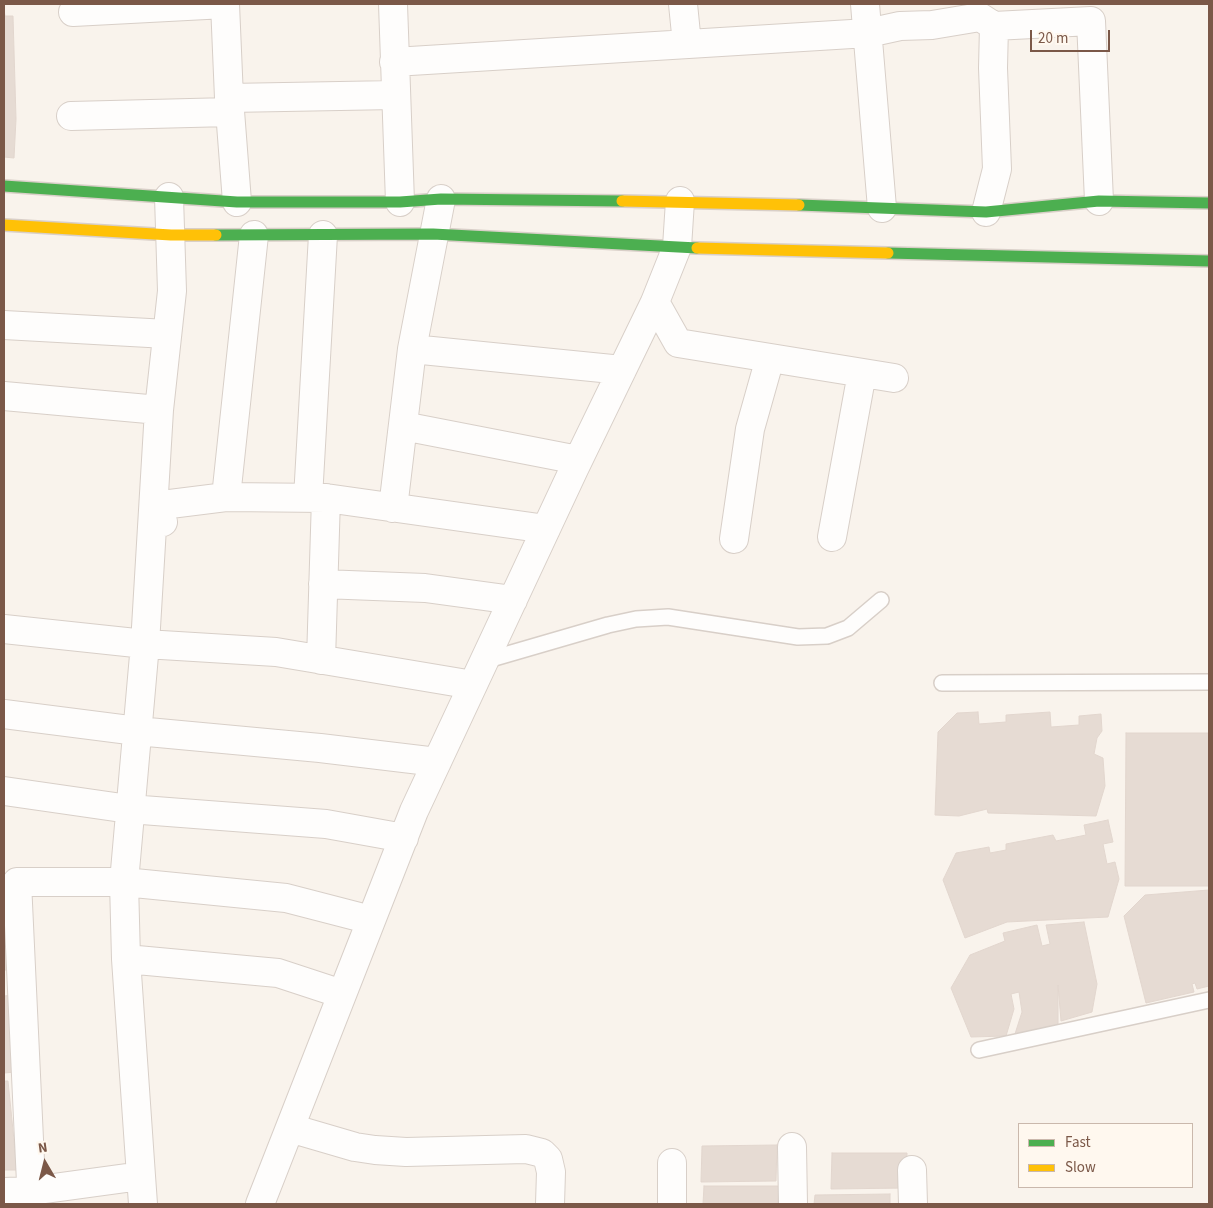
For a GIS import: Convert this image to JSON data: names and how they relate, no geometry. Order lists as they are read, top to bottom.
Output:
{
  "legend": ["Fast", "Slow"],
  "scale_bar": "20 m",
  "north": "top"
}
